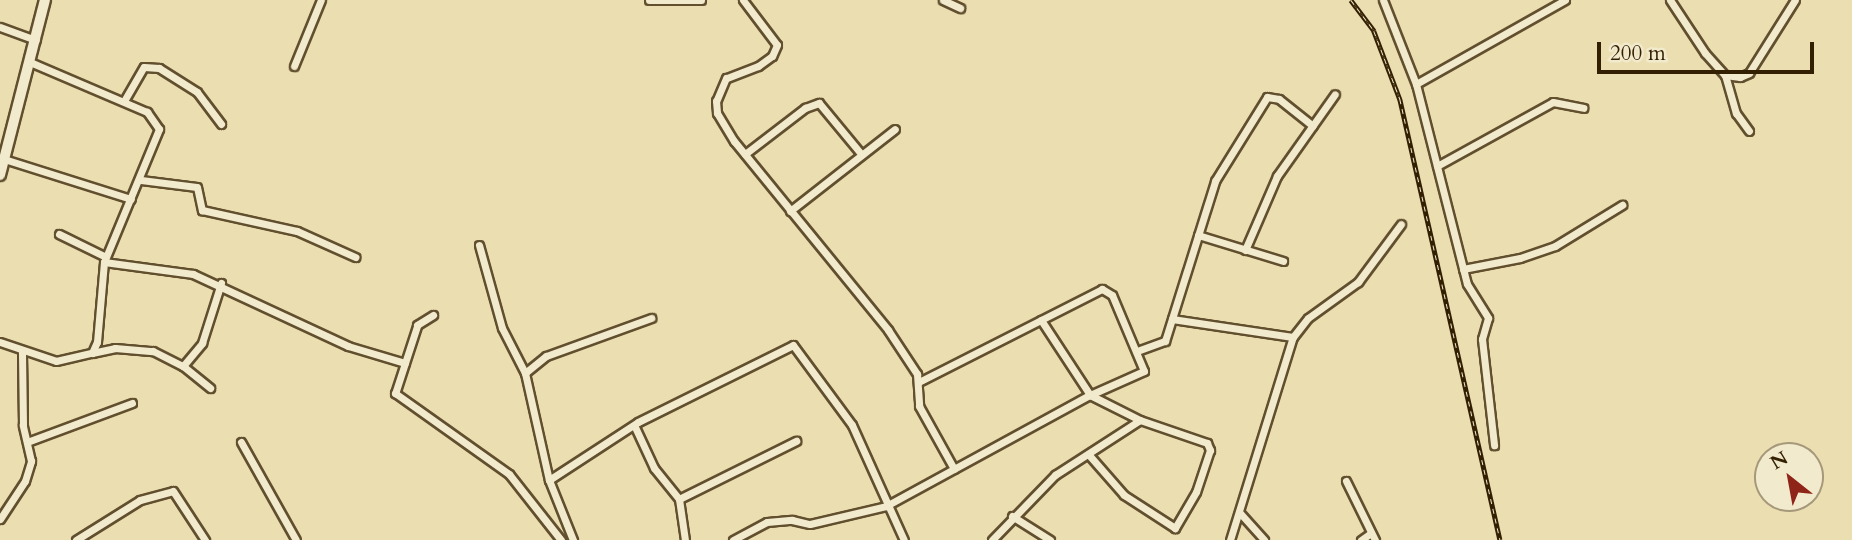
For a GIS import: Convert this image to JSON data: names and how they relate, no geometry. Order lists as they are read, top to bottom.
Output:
{
  "scale_bar": "200 m",
  "north": "top left"
}
